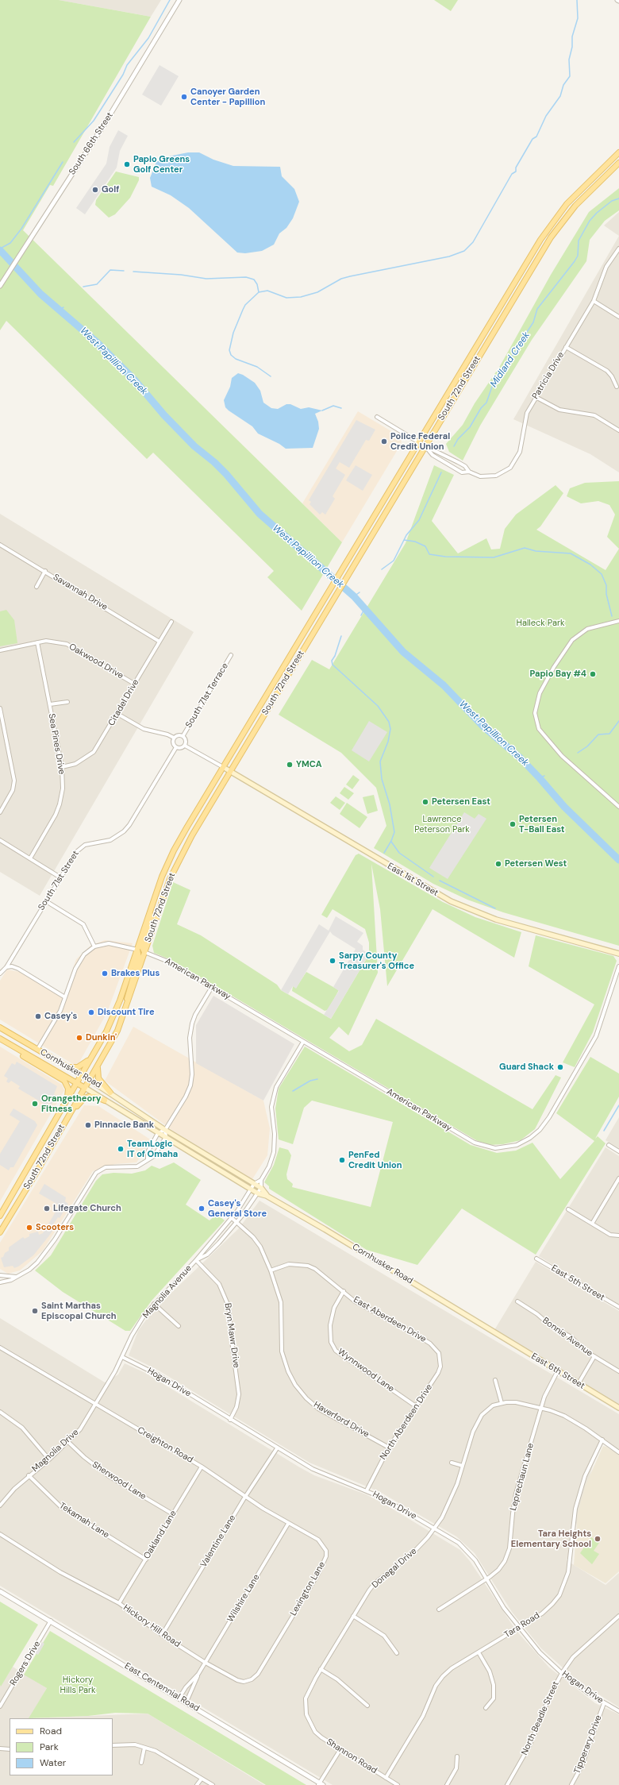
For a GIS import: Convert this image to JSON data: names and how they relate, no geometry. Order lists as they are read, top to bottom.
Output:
{
  "streets": {
    "main road": [
      "South 72nd Street",
      "East 1st Street",
      "Cornhusker Road",
      "East 6th Street"
    ],
    "street": [
      "South 66th Street",
      "Patricia Drive",
      "Savannah Drive",
      "Oakwood Drive",
      "South 71st Terrace",
      "Citadel Drive",
      "Sea Pines Drive",
      "South 71st Street",
      "American Parkway",
      "East 5th Street",
      "Magnolia Avenue",
      "East Aberdeen Drive",
      "Bryn Mawr Drive",
      "Bonnie Avenue",
      "Wynnwood Lane",
      "Hogan Drive",
      "Haverford Drive",
      "North Aberdeen Drive",
      "Creighton Road",
      "Magnolia Drive",
      "Leprechaun Lane",
      "Sherwood Lane",
      "Tekamah Lane",
      "Oakland Lane",
      "Valentine Lane",
      "Donegal Drive",
      "Lexington Lane",
      "Wilshire Lane",
      "Tara Road",
      "Hickory Hill Road",
      "Rogers Drive",
      "East Centennial Road",
      "North Beadle Street",
      "Tipperary Drive",
      "Shannon Road"
    ]
  },
  "crossings": [
    ["Patricia Drive", "South 72nd Street"],
    ["South 72nd Street", "East 1st Street"],
    ["South 72nd Street", "American Parkway"],
    ["South 72nd Street", "Cornhusker Road"],
    ["Savannah Drive", "Citadel Drive"],
    ["Oakwood Drive", "Citadel Drive"],
    ["Oakwood Drive", "Sea Pines Drive"],
    ["South 71st Terrace", "South 71st Street"],
    ["Citadel Drive", "Sea Pines Drive"],
    ["Cornhusker Road", "Magnolia Avenue"],
    ["Cornhusker Road", "East 6th Street"],
    ["Magnolia Avenue", "Bryn Mawr Drive"],
    ["Magnolia Avenue", "Hogan Drive"],
    ["Magnolia Avenue", "Haverford Drive"],
    ["Magnolia Avenue", "Magnolia Drive"],
    ["East Aberdeen Drive", "Wynnwood Lane"],
    ["East Aberdeen Drive", "Haverford Drive"],
    ["East Aberdeen Drive", "North Aberdeen Drive"],
    ["Bryn Mawr Drive", "Hogan Drive"],
    ["Wynnwood Lane", "North Aberdeen Drive"],
    ["East 6th Street", "Leprechaun Lane"],
    ["Hogan Drive", "North Aberdeen Drive"],
    ["Hogan Drive", "Magnolia Drive"],
    ["Hogan Drive", "Leprechaun Lane"],
    ["Hogan Drive", "Valentine Lane"],
    ["Hogan Drive", "Donegal Drive"],
    ["Hogan Drive", "Tara Road"],
    ["Hogan Drive", "North Beadle Street"],
    ["Hogan Drive", "Tipperary Drive"],
    ["Haverford Drive", "North Aberdeen Drive"],
    ["Creighton Road", "Magnolia Drive"],
    ["Creighton Road", "Oakland Lane"],
    ["Creighton Road", "Valentine Lane"],
    ["Creighton Road", "Lexington Lane"],
    ["Creighton Road", "Wilshire Lane"],
    ["Magnolia Drive", "Sherwood Lane"],
    ["Magnolia Drive", "Tekamah Lane"],
    ["Sherwood Lane", "Oakland Lane"],
    ["Tekamah Lane", "Oakland Lane"],
    ["Oakland Lane", "Hickory Hill Road"],
    ["Valentine Lane", "Hickory Hill Road"],
    ["Donegal Drive", "Shannon Road"],
    ["Lexington Lane", "Hickory Hill Road"],
    ["Wilshire Lane", "Hickory Hill Road"],
    ["Wilshire Lane", "East Centennial Road"],
    ["Tara Road", "Shannon Road"],
    ["Rogers Drive", "East Centennial Road"]
  ],
  "water": ["Midland Creek", "West Papillion Creek"],
  "parks": ["Halleck Park", "Lawrence Peterson Park", "Hickory Hills Park"],
  "places": [
    "Canoyer Garden Center - Papillion",
    "Papio Greens Golf Center",
    "Golf",
    "Police Federal Credit Union",
    "Papio Bay #4",
    "YMCA",
    "Petersen East",
    "Petersen T-Ball East",
    "Petersen West",
    "Sarpy County Treasurer's Office",
    "Brakes Plus",
    "Discount Tire",
    "Casey's",
    "Dunkin'",
    "Guard Shack",
    "Orangetheory Fitness",
    "Pinnacle Bank",
    "TeamLogic IT of Omaha",
    "PenFed Credit Union",
    "Lifegate Church",
    "Casey's General Store",
    "Scooters",
    "Saint Marthas Episcopal Church",
    "Tara Heights Elementary School"
  ],
  "legend": ["Road", "Park", "Water"]
}
